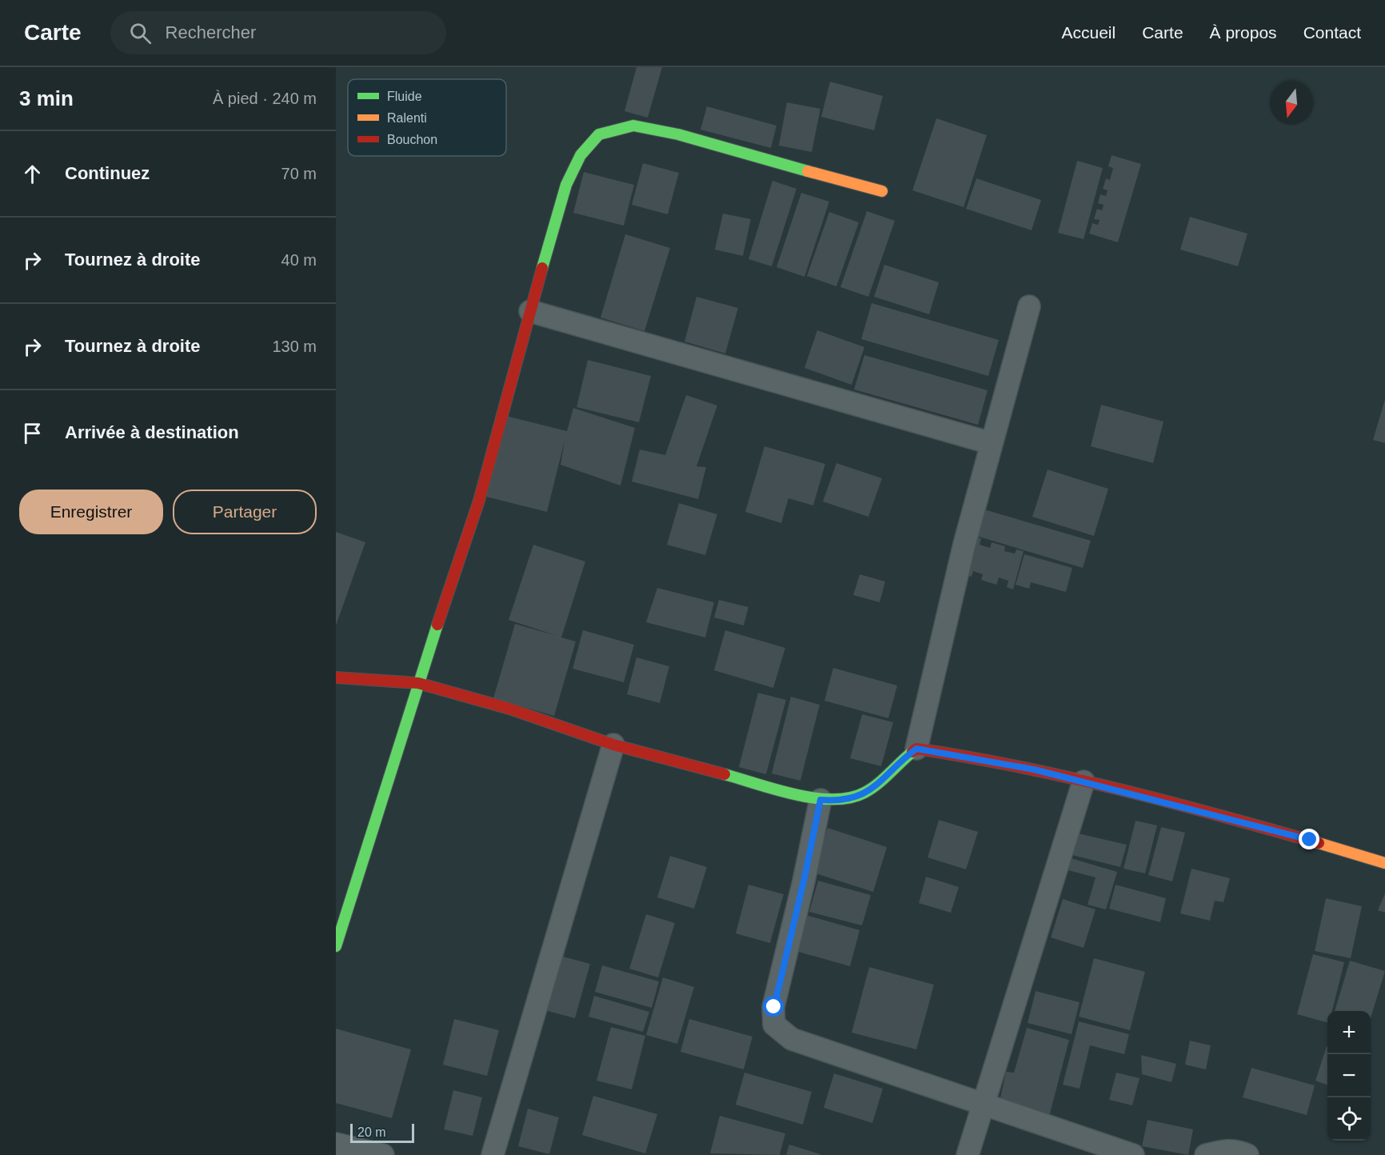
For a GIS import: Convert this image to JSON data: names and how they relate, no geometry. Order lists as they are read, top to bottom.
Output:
{
  "legend": ["Fluide", "Ralenti", "Bouchon"],
  "scale_bar": "20 m",
  "north": "bottom",
  "page": {
    "header": "Carte",
    "search": "Rechercher",
    "nav": [
      "Accueil",
      "Carte",
      "À propos",
      "Contact"
    ],
    "heading": ["3 min", "À pied · 240 m"],
    "list": [
      ["Continuez", "70 m"],
      ["Tournez à droite", "40 m"],
      ["Tournez à droite", "130 m"],
      "Arrivée à destination"
    ],
    "buttons": ["Enregistrer", "Partager"],
    "map_buttons": ["+", "−"],
    "scale": "20 m"
  }
}
